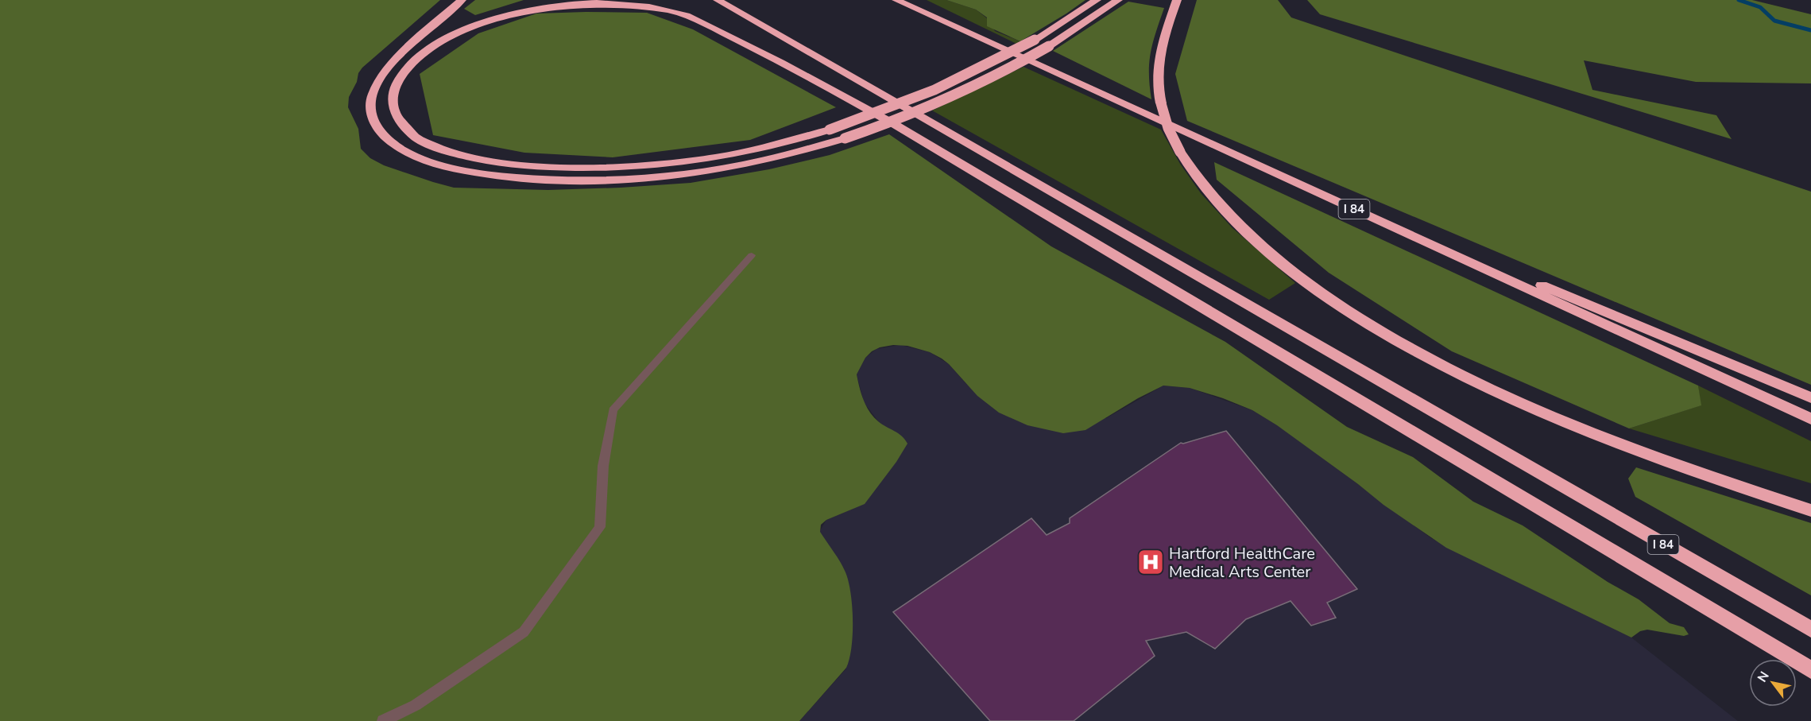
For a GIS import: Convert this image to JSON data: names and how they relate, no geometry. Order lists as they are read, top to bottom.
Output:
{
  "streets": {
    "highway": ["I 84"]
  },
  "places": {
    "hospital": ["Hartford HealthCare Medical Arts Center"]
  },
  "north": "top left"
}
